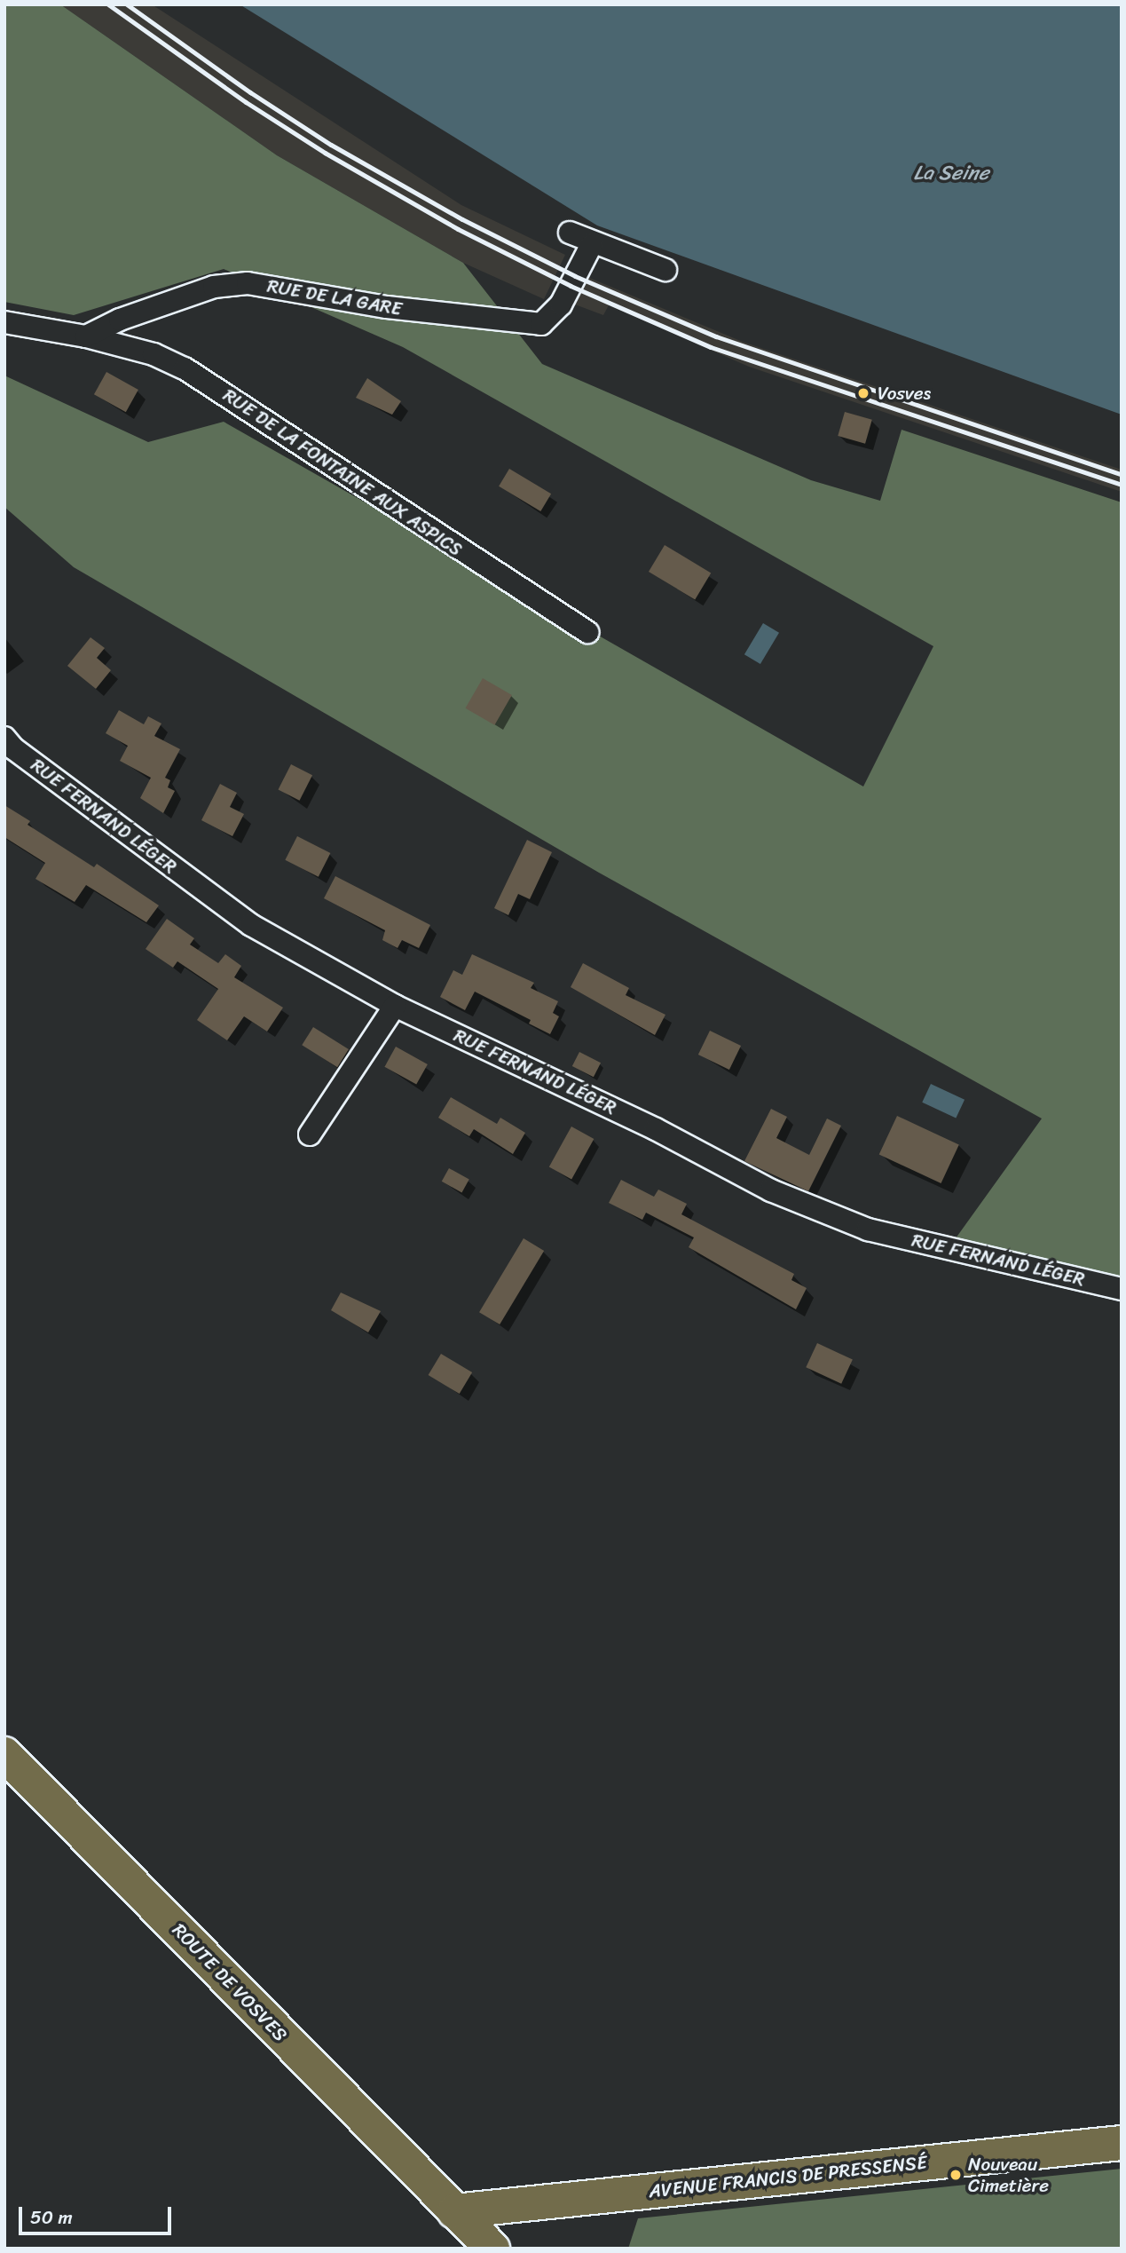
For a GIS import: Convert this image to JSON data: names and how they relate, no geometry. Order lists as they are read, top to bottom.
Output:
{
  "streets": {
    "main road": ["ROUTE DE VOSVES", "AVENUE FRANCIS DE PRESSENSÉ"],
    "street": ["RUE DE LA GARE", "RUE DE LA FONTAINE AUX ASPICS", "RUE FERNAND LÉGER"]
  },
  "crossings": [
    ["RUE DE LA GARE", "RUE DE LA FONTAINE AUX ASPICS"],
    ["ROUTE DE VOSVES", "AVENUE FRANCIS DE PRESSENSÉ"]
  ],
  "water": ["La Seine"],
  "places": ["Vosves", "Nouveau Cimetière"],
  "scale_bar": "50 m"
}
